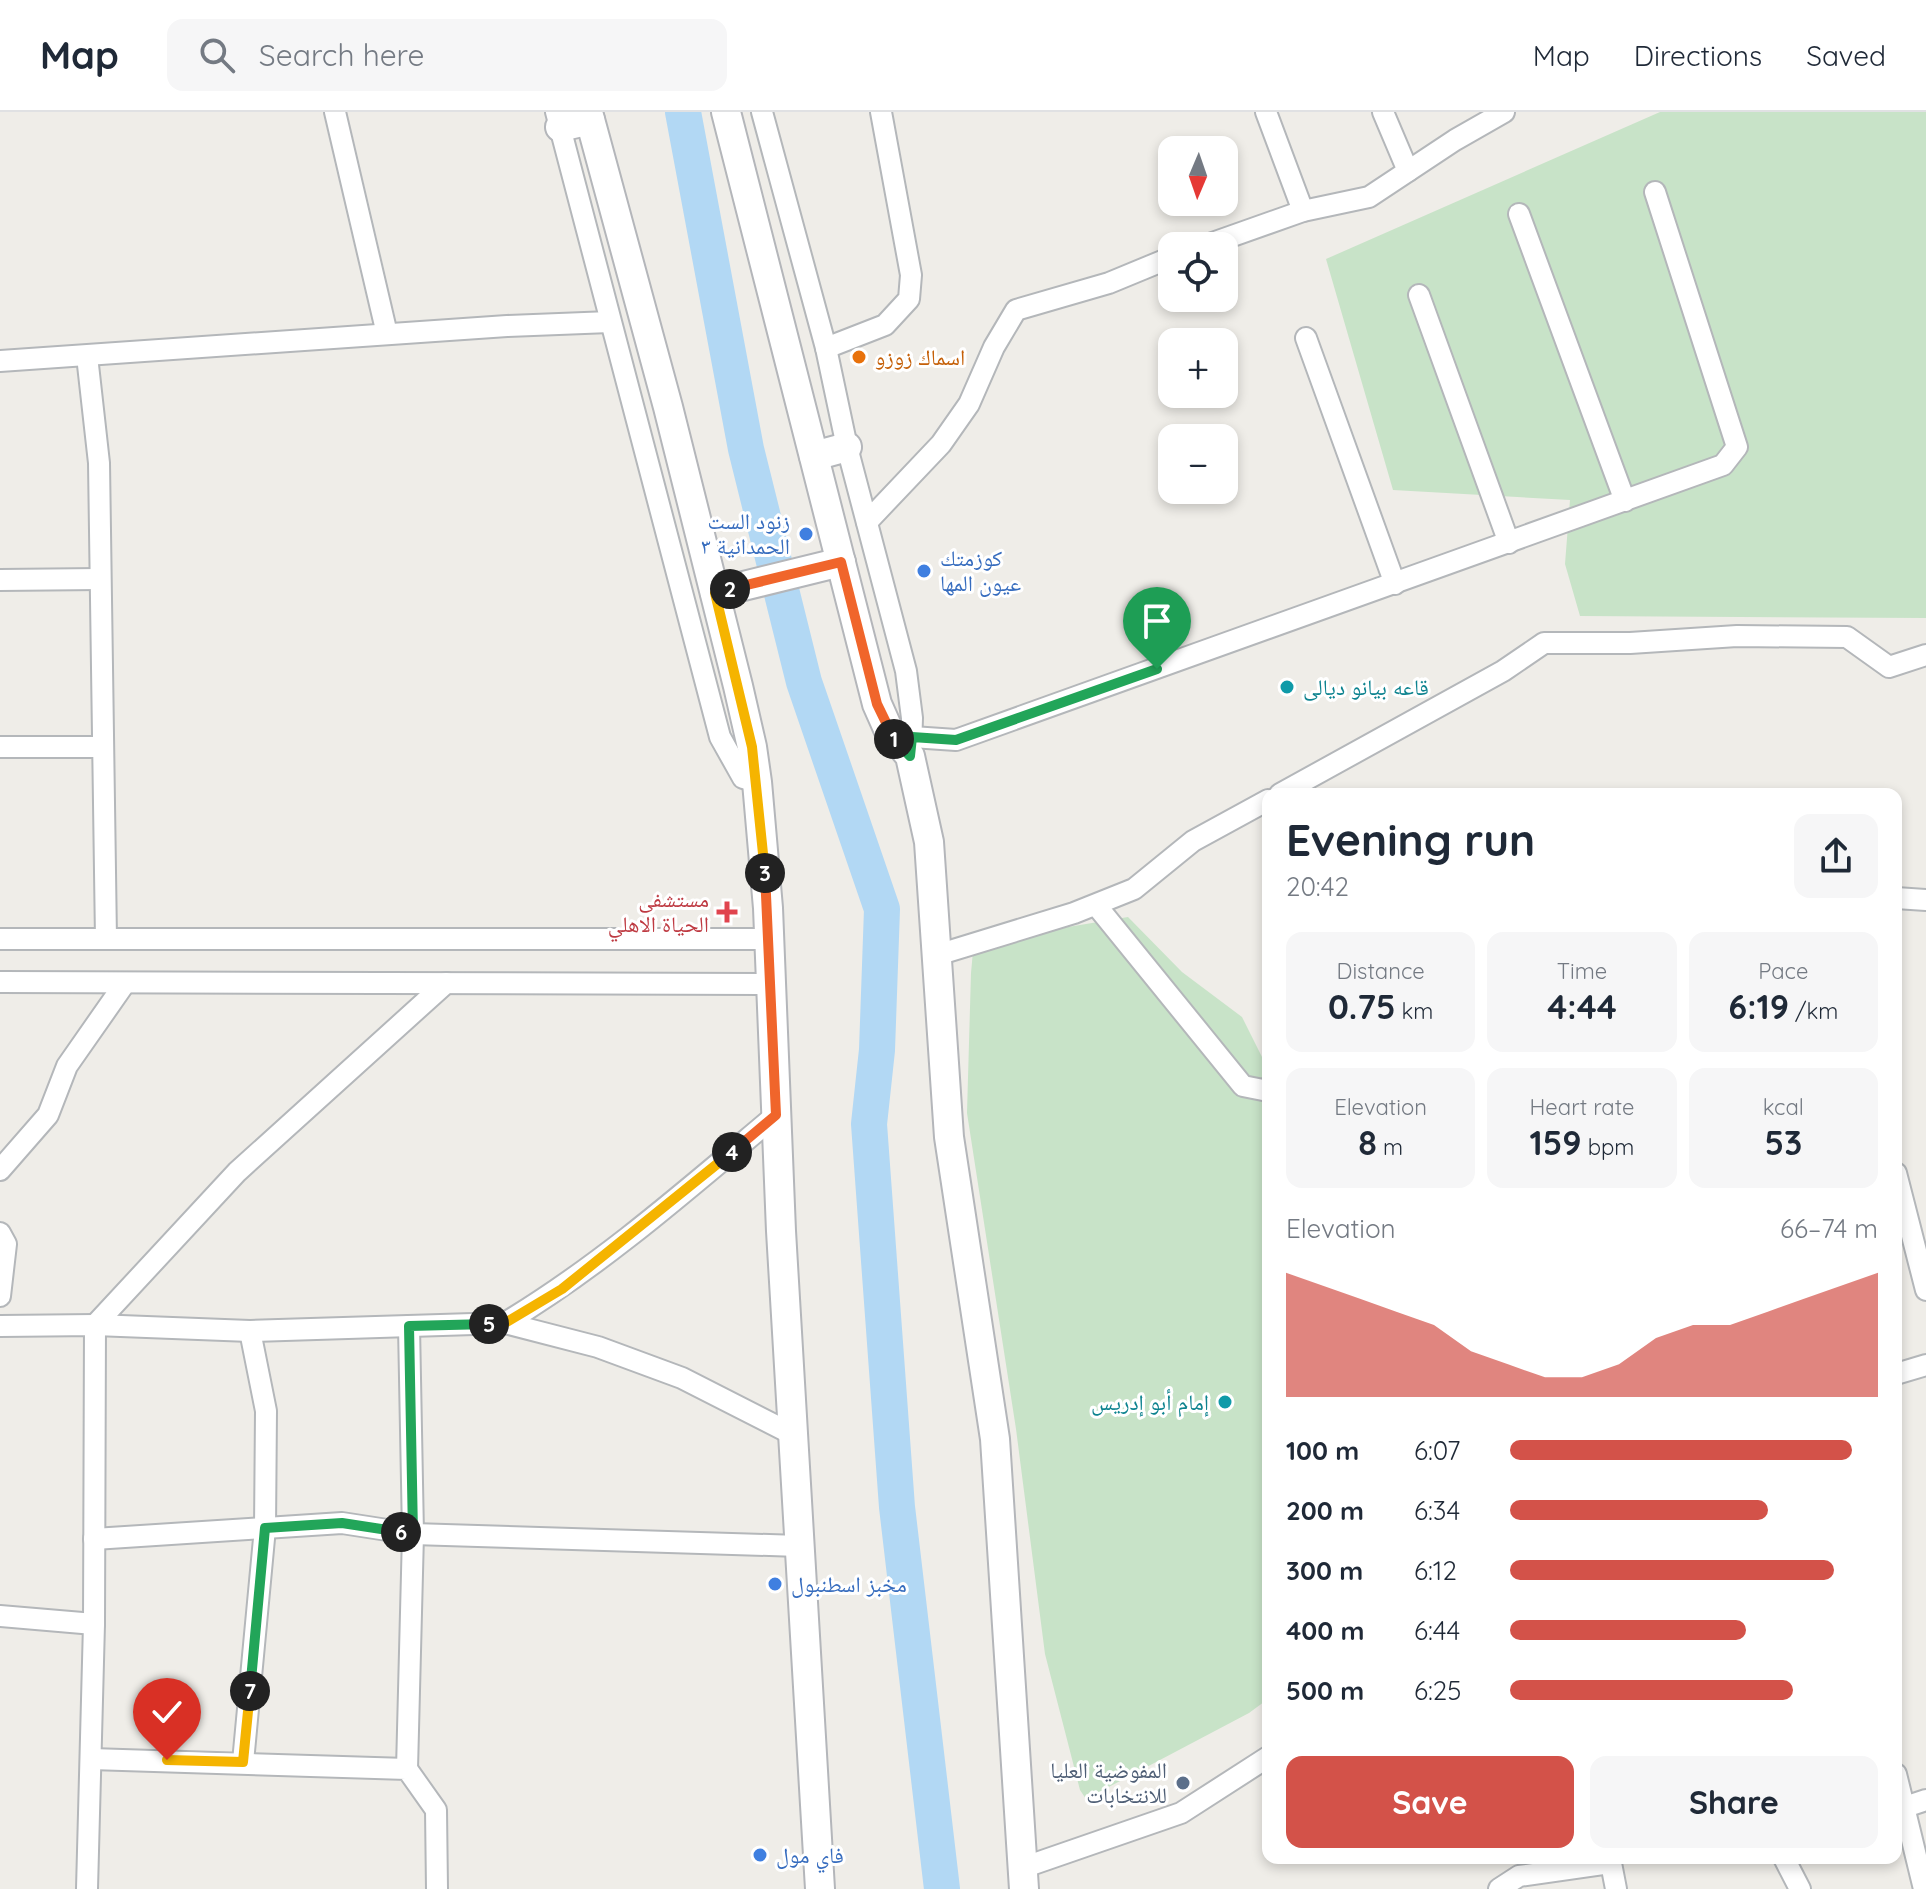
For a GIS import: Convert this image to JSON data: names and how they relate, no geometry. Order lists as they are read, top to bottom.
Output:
{
  "places": {
    "other": [
      "اسماك زوزو",
      "زنود الست الحمدانية ٣",
      "كوزمتك عيون المها",
      "قاعه بيانو ديالى",
      "إمام أبو إدريس",
      "مخبز اسطنبول",
      "المفوضية العليا للانتخابات",
      "فاي مول"
    ],
    "health": ["مستشفى الحياة الاهلي"]
  },
  "north": "bottom",
  "page": {
    "header": "Map",
    "search": "Search here",
    "nav": ["Map", "Directions", "Saved"],
    "map_buttons": ["+", "−"],
    "pins": [
      "2",
      "1",
      "3",
      "4",
      "5",
      "6",
      "7"
    ],
    "heading": ["Evening run", "20:42"],
    "stats": [
      ["Distance", "0.75 km"],
      ["Time", "4:44"],
      ["Pace", "6:19 /km"],
      ["Elevation", "8 m"],
      ["Heart rate", "159 bpm"],
      ["kcal", "53"]
    ],
    "chart": ["Elevation", "66–74 m"],
    "list": [
      {
        "name": "100 m",
        "note": "6:07"
      },
      {
        "name": "200 m",
        "note": "6:34"
      },
      {
        "name": "300 m",
        "note": "6:12"
      },
      {
        "name": "400 m",
        "note": "6:44"
      },
      {
        "name": "500 m",
        "note": "6:25"
      }
    ],
    "buttons": ["Save", "Share"]
  }
}
